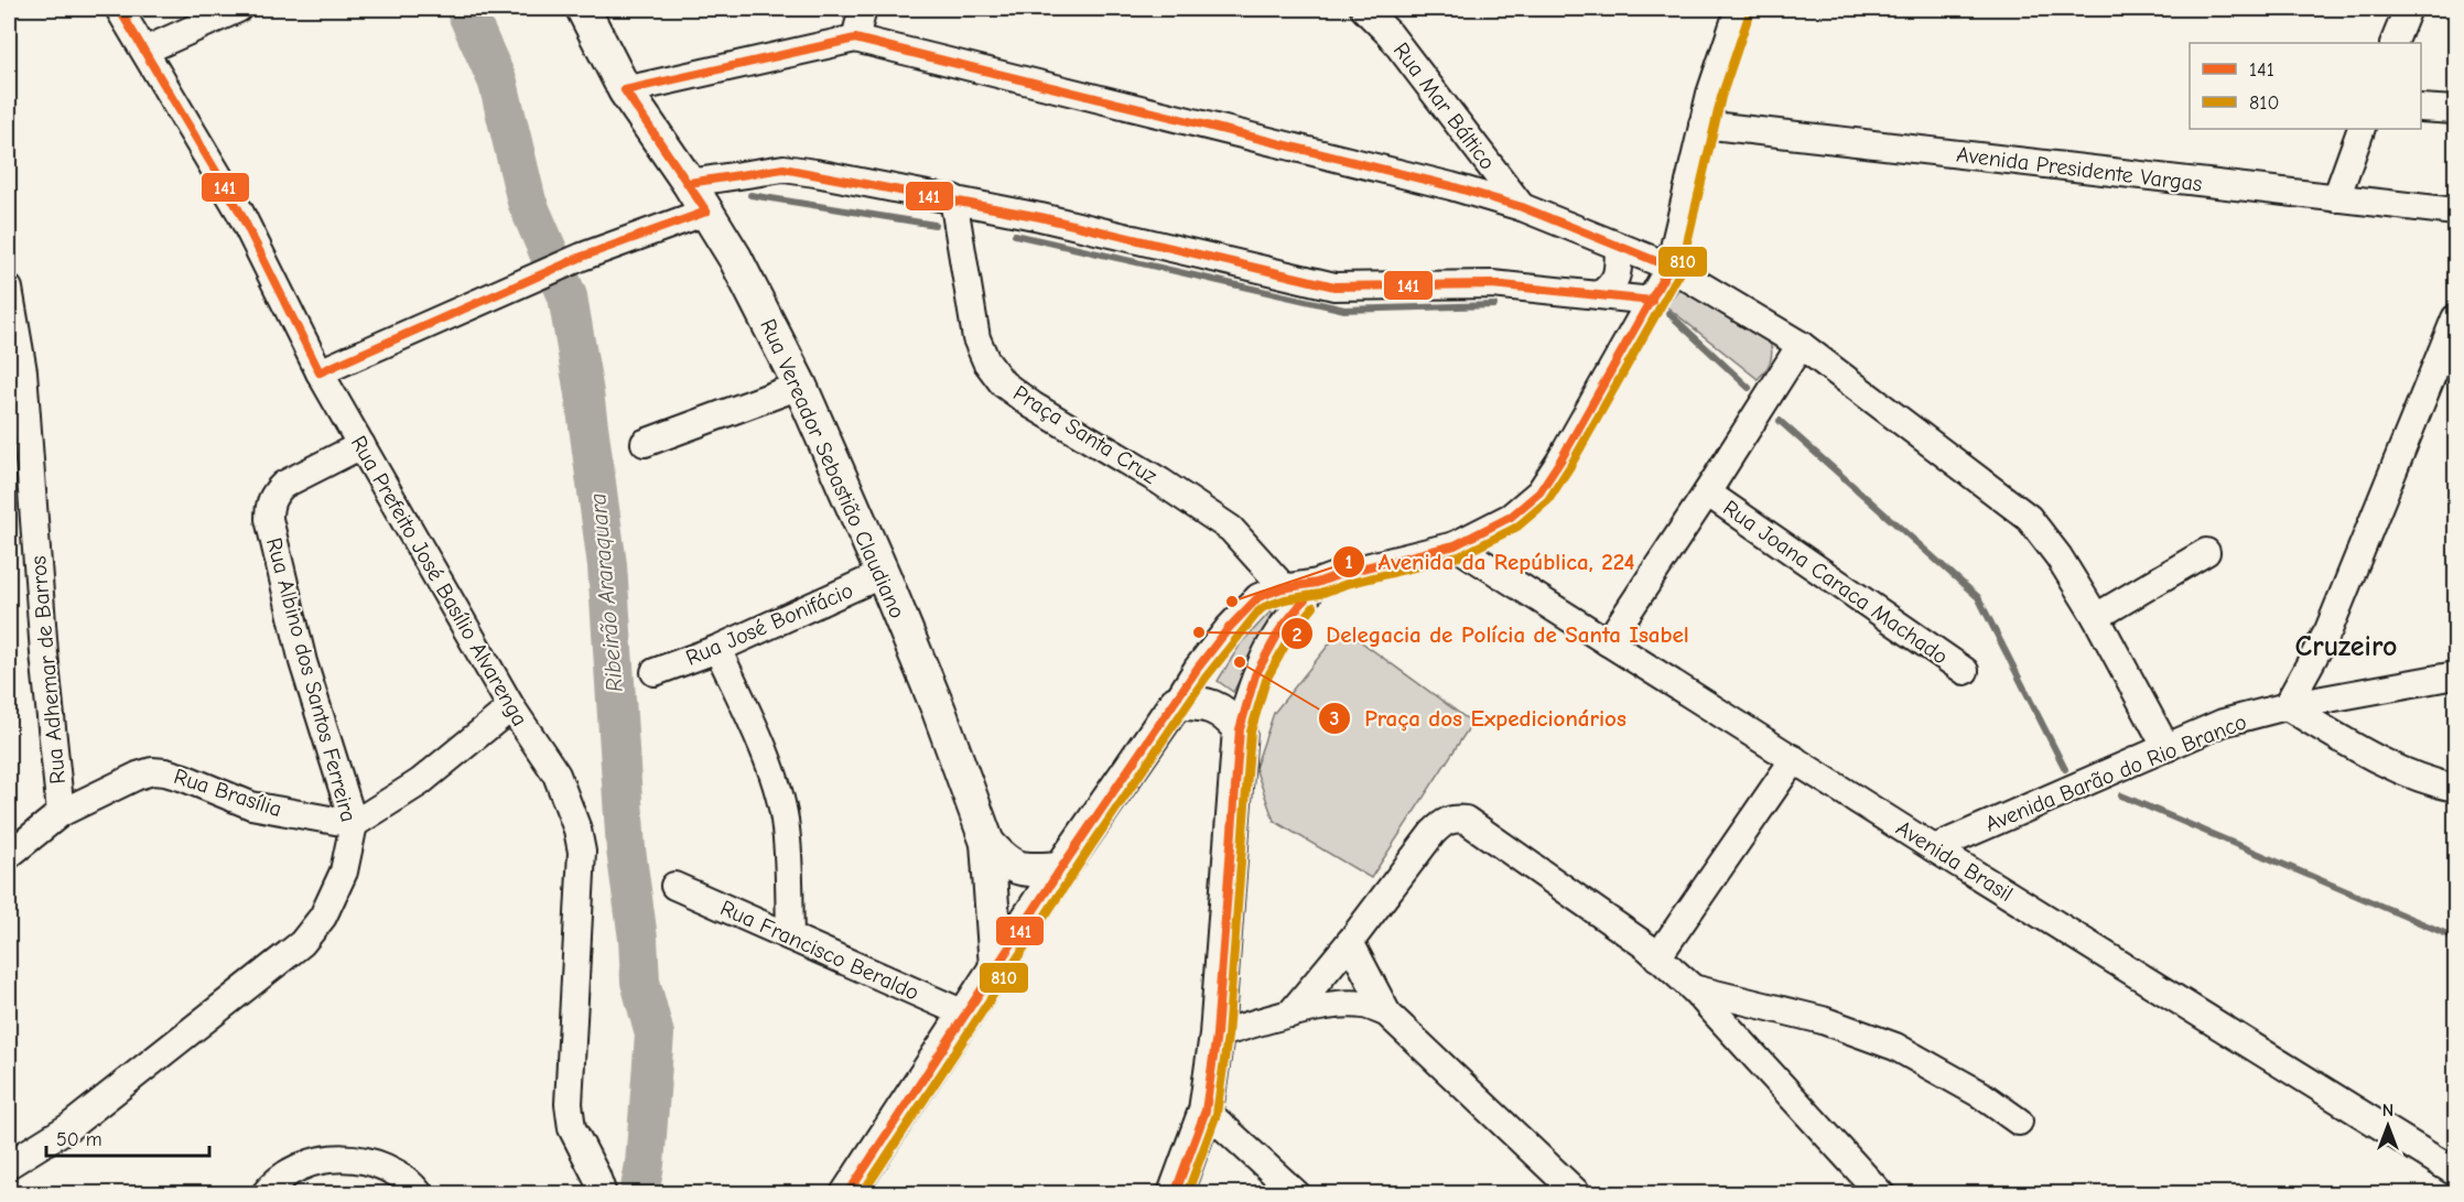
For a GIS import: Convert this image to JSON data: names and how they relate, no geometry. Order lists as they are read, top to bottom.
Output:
{
  "streets": {
    "main road": ["Rua Vereador Sebastião Claudiano"],
    "street": [
      "Rua Mar Báltico",
      "Avenida Presidente Vargas",
      "Praça Santa Cruz",
      "Rua Prefeito José Basílio Alvarenga",
      "Rua Joana Caraca Machado",
      "Rua José Bonifácio",
      "Rua Adhemar de Barros",
      "Rua Albino dos Santos Ferreira",
      "Avenida Barão do Rio Branco",
      "Rua Brasília",
      "Avenida Brasil",
      "Rua Francisco Beraldo"
    ]
  },
  "crossings": [
    ["Rua Vereador Sebastião Claudiano", "Rua José Bonifácio"],
    ["Rua Prefeito José Basílio Alvarenga", "Rua Albino dos Santos Ferreira"],
    ["Rua Adhemar de Barros", "Rua Brasília"],
    ["Rua Albino dos Santos Ferreira", "Rua Brasília"],
    ["Avenida Barão do Rio Branco", "Avenida Brasil"]
  ],
  "districts": ["Cruzeiro"],
  "water": ["Ribeirão Araraquara"],
  "places": ["Avenida da República, 224", "Delegacia de Polícia de Santa Isabel", "Praça dos Expedicionários"],
  "lines": ["transit line 141", "transit line 810"],
  "legend": ["141", "810"],
  "scale_bar": "50 m",
  "north": "top"
}
